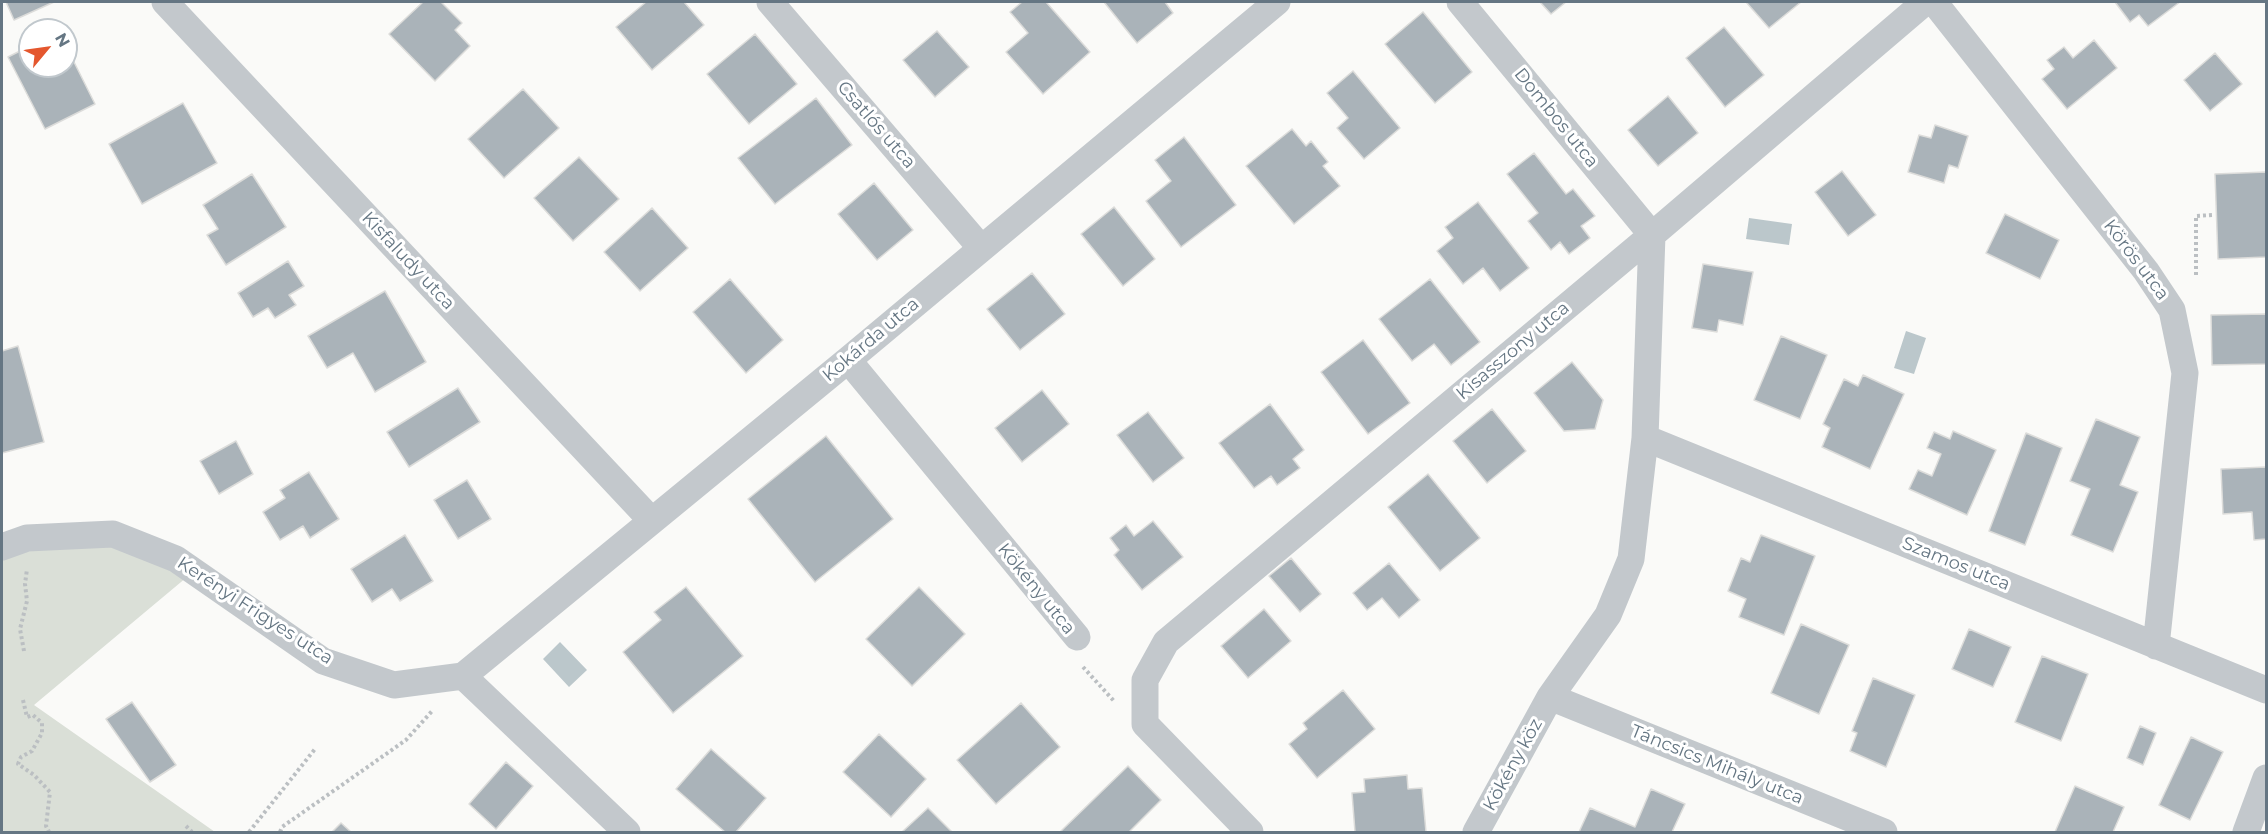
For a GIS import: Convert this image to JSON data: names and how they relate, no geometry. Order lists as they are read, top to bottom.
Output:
{
  "streets": {
    "street": [
      "Dombos utca",
      "Csatlós utca",
      "Körös utca",
      "Kisfaludy utca",
      "Kokárda utca",
      "Kisasszony utca",
      "Szamos utca",
      "Kökény utca",
      "Kerényi Frigyes utca",
      "Kökény köz",
      "Táncsics Mihály utca"
    ]
  },
  "crossings": [
    ["Dombos utca", "Kisasszony utca"],
    ["Dombos utca", "Kökény köz"],
    ["Csatlós utca", "Kokárda utca"],
    ["Körös utca", "Szamos utca"],
    ["Kisfaludy utca", "Kokárda utca"],
    ["Kokárda utca", "Kökény utca"],
    ["Kokárda utca", "Kerényi Frigyes utca"],
    ["Kisasszony utca", "Kökény utca"],
    ["Kisasszony utca", "Kökény köz"],
    ["Szamos utca", "Kökény köz"],
    ["Kökény köz", "Táncsics Mihály utca"]
  ],
  "north": "top right"
}
